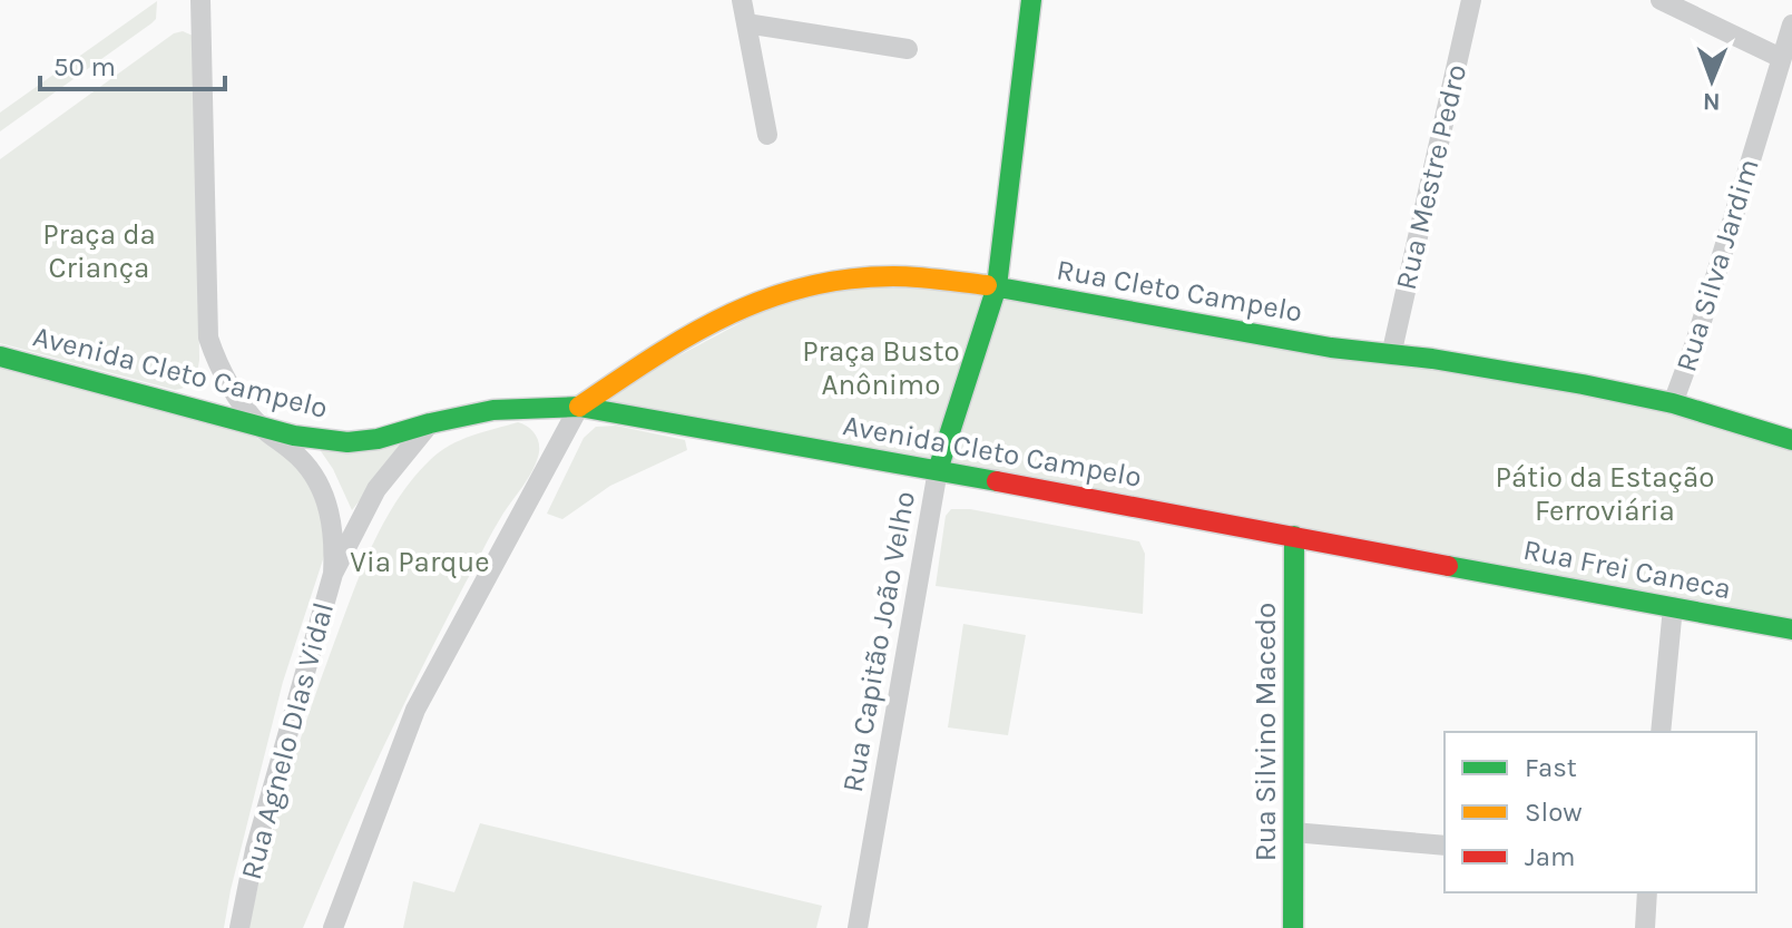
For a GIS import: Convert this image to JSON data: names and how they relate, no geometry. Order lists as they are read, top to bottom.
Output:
{
  "streets": {
    "main road": [
      "Rua Cleto Campelo",
      "Avenida Cleto Campelo",
      "Rua Frei Caneca",
      "Rua Capitão João Velho",
      "Rua Silvino Macedo"
    ],
    "street": ["Rua Mestre Pedro", "Rua Silva Jardim", "Rua Agnelo DIas Vidal"]
  },
  "crossings": [
    ["Rua Mestre Pedro", "Rua Cleto Campelo"],
    ["Rua Silva Jardim", "Rua Cleto Campelo"],
    ["Rua Cleto Campelo", "Avenida Cleto Campelo"],
    ["Rua Cleto Campelo", "Rua Capitão João Velho"],
    ["Avenida Cleto Campelo", "Rua Frei Caneca"],
    ["Avenida Cleto Campelo", "Rua Capitão João Velho"],
    ["Avenida Cleto Campelo", "Rua Silvino Macedo"],
    ["Avenida Cleto Campelo", "Rua Agnelo DIas Vidal"],
    ["Rua Frei Caneca", "Rua Silvino Macedo"]
  ],
  "parks": [
    "Praça da Criança",
    "Praça Busto Anônimo",
    "Pátio da Estação Ferroviária",
    "Via Parque"
  ],
  "legend": ["Fast", "Slow", "Jam"],
  "scale_bar": "50 m",
  "north": "bottom"
}
